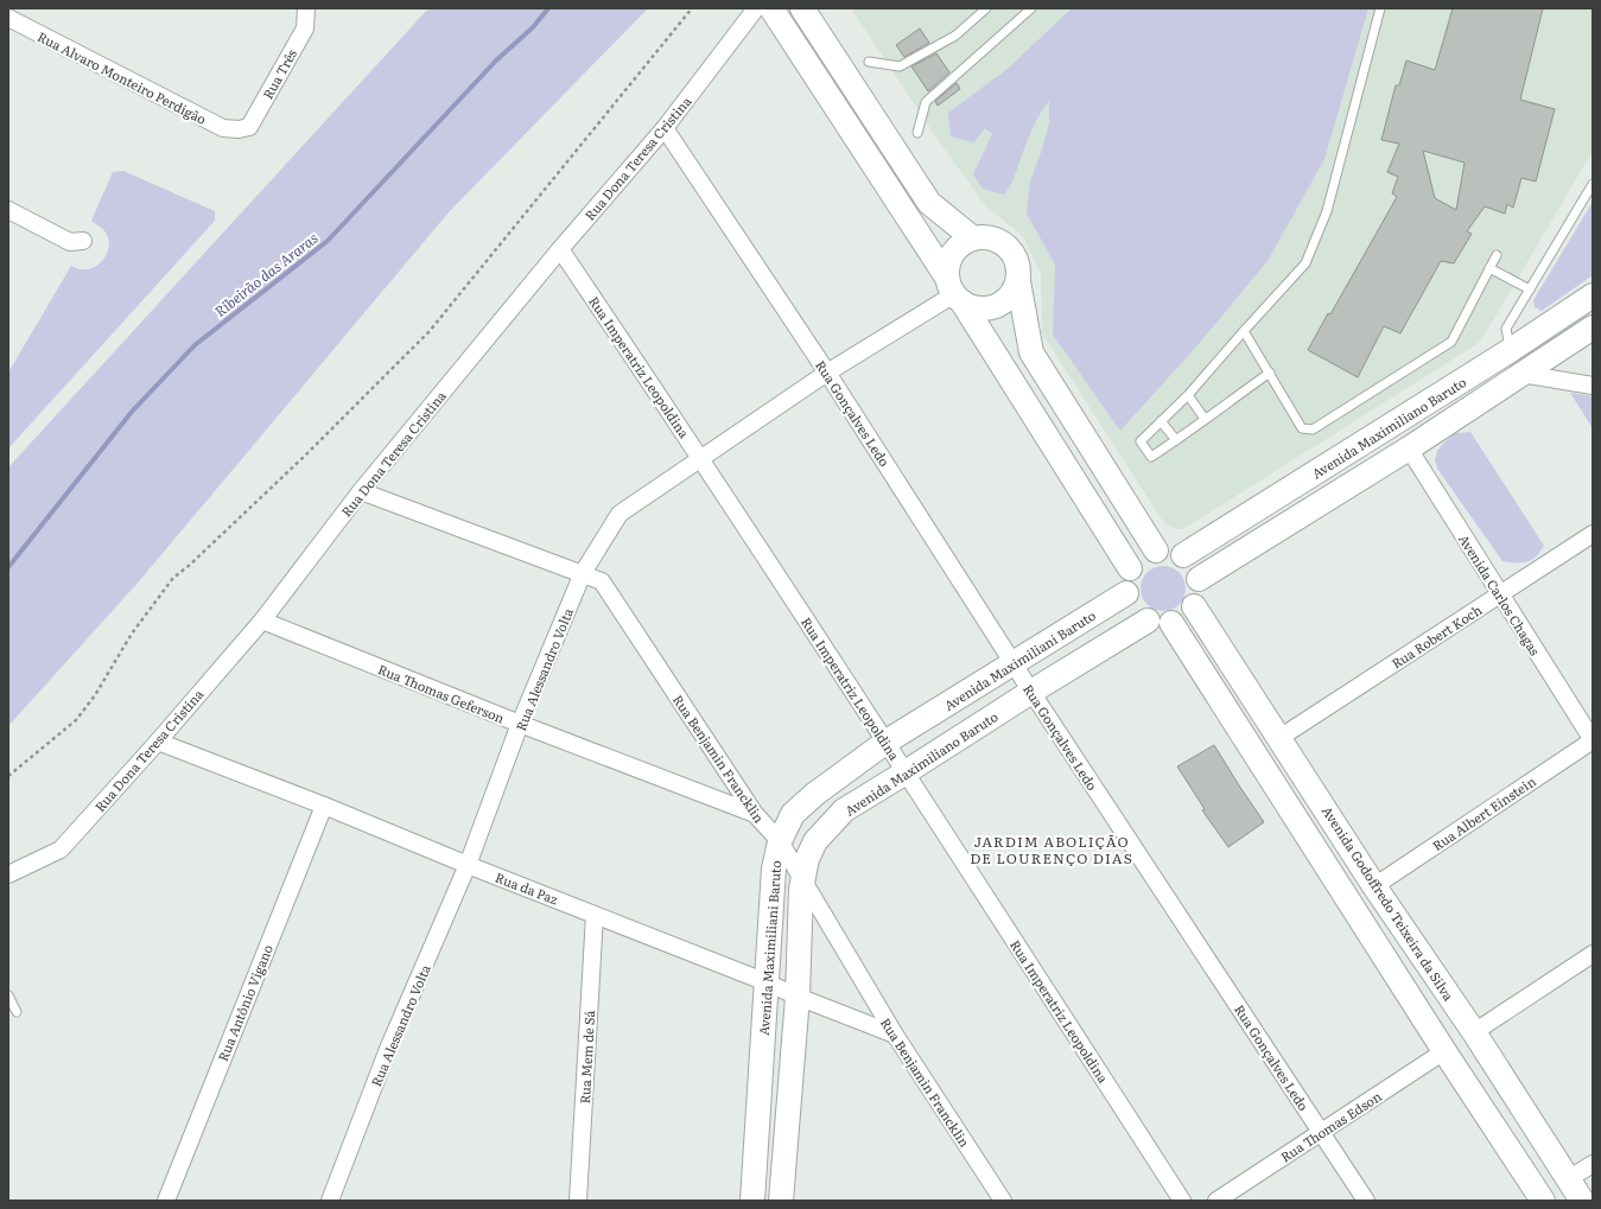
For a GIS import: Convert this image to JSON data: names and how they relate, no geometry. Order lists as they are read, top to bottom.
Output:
{
  "streets": {
    "street": [
      "Rua Três",
      "Rua Alvaro Monteiro Perdigão",
      "Rua Dona Teresa Cristina",
      "Rua Imperatriz Leopoldina",
      "Rua Gonçalves Ledo",
      "Avenida Maximiliano Baruto",
      "Avenida Carlos Chagas",
      "Rua Robert Koch",
      "Avenida Maximiliani Baruto",
      "Rua Alessandro Volta",
      "Rua Thomas Geferson",
      "Rua Benjamin Francklin",
      "Rua Albert Einstein",
      "Rua da Paz",
      "Avenida Godoffredo Teixeira da Silva",
      "Rua Antônio Vigano",
      "Rua Mem de Sá",
      "Rua Thomas Edson"
    ]
  },
  "crossings": [
    ["Rua Três", "Rua Alvaro Monteiro Perdigão"],
    ["Rua Dona Teresa Cristina", "Rua Imperatriz Leopoldina"],
    ["Rua Dona Teresa Cristina", "Rua Gonçalves Ledo"],
    ["Rua Dona Teresa Cristina", "Rua Thomas Geferson"],
    ["Rua Dona Teresa Cristina", "Rua Benjamin Francklin"],
    ["Rua Dona Teresa Cristina", "Rua da Paz"],
    ["Rua Imperatriz Leopoldina", "Avenida Maximiliano Baruto"],
    ["Rua Imperatriz Leopoldina", "Avenida Maximiliani Baruto"],
    ["Rua Imperatriz Leopoldina", "Rua Alessandro Volta"],
    ["Rua Gonçalves Ledo", "Avenida Maximiliano Baruto"],
    ["Rua Gonçalves Ledo", "Avenida Maximiliani Baruto"],
    ["Rua Gonçalves Ledo", "Rua Alessandro Volta"],
    ["Rua Gonçalves Ledo", "Rua Thomas Edson"],
    ["Avenida Maximiliano Baruto", "Avenida Carlos Chagas"],
    ["Avenida Maximiliano Baruto", "Avenida Maximiliani Baruto"],
    ["Avenida Maximiliano Baruto", "Rua Benjamin Francklin"],
    ["Avenida Maximiliano Baruto", "Rua da Paz"],
    ["Avenida Maximiliano Baruto", "Avenida Godoffredo Teixeira da Silva"],
    ["Avenida Carlos Chagas", "Rua Robert Koch"],
    ["Avenida Carlos Chagas", "Rua Albert Einstein"],
    ["Rua Robert Koch", "Avenida Godoffredo Teixeira da Silva"],
    ["Avenida Maximiliani Baruto", "Rua Benjamin Francklin"],
    ["Avenida Maximiliani Baruto", "Rua da Paz"],
    ["Avenida Maximiliani Baruto", "Avenida Godoffredo Teixeira da Silva"],
    ["Rua Alessandro Volta", "Rua Thomas Geferson"],
    ["Rua Alessandro Volta", "Rua Benjamin Francklin"],
    ["Rua Alessandro Volta", "Rua da Paz"],
    ["Rua Thomas Geferson", "Rua Benjamin Francklin"],
    ["Rua Benjamin Francklin", "Rua da Paz"],
    ["Rua Albert Einstein", "Avenida Godoffredo Teixeira da Silva"],
    ["Rua da Paz", "Rua Antônio Vigano"],
    ["Rua da Paz", "Rua Mem de Sá"]
  ],
  "districts": ["JARDIM ABOLIÇÃO DE LOURENÇO DIAS"],
  "water": ["Ribeirão das Araras"]
}
